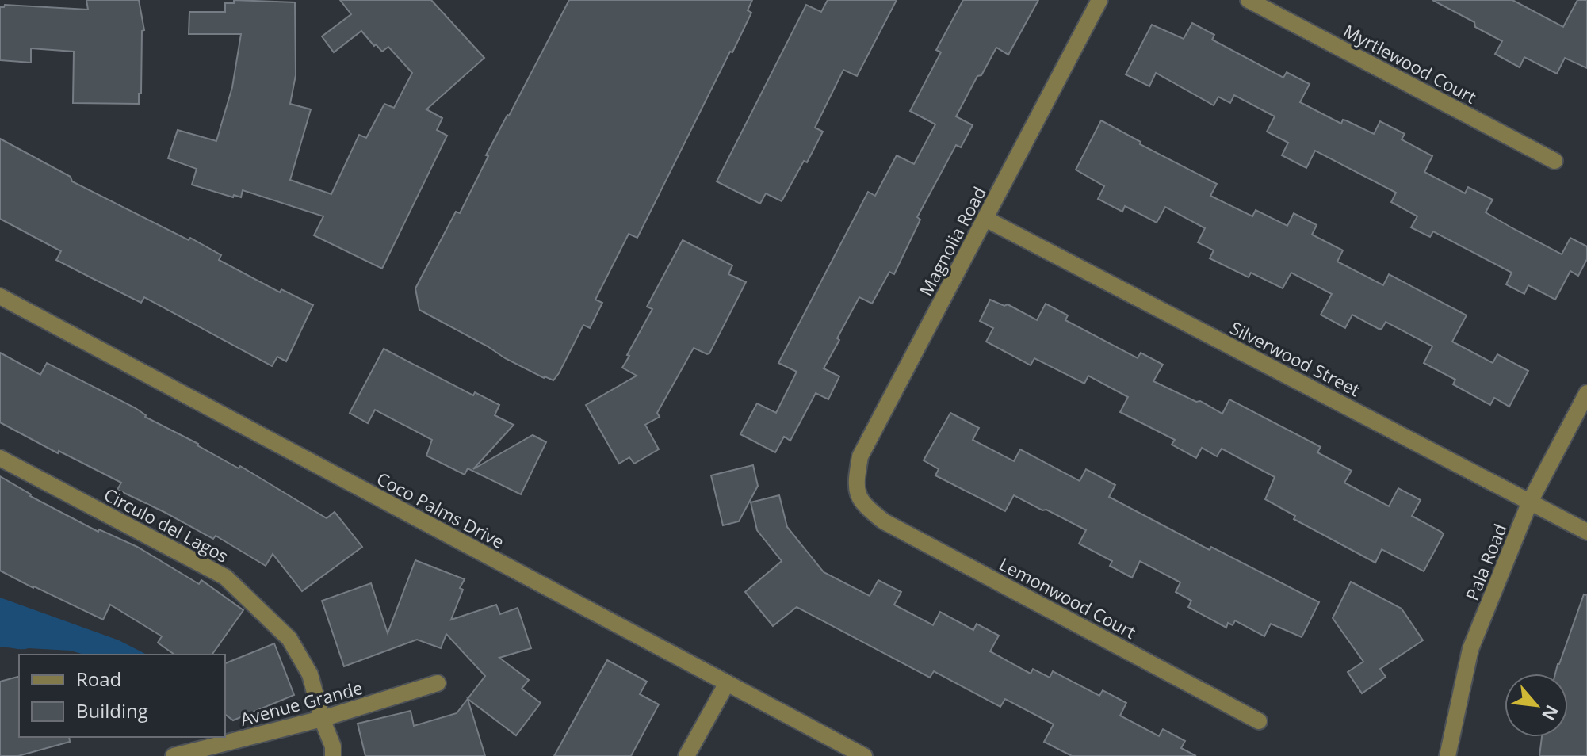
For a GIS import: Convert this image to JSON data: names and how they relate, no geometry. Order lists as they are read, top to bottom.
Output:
{
  "streets": {
    "street": [
      "Myrtlewood Court",
      "Magnolia Road",
      "Silverwood Street",
      "Coco Palms Drive",
      "Circulo del Lagos",
      "Pala Road",
      "Lemonwood Court",
      "Avenue Grande"
    ]
  },
  "crossings": [
    ["Magnolia Road", "Silverwood Street"],
    ["Magnolia Road", "Lemonwood Court"],
    ["Silverwood Street", "Pala Road"],
    ["Circulo del Lagos", "Avenue Grande"]
  ],
  "legend": ["Road", "Building"],
  "north": "bottom right"
}
